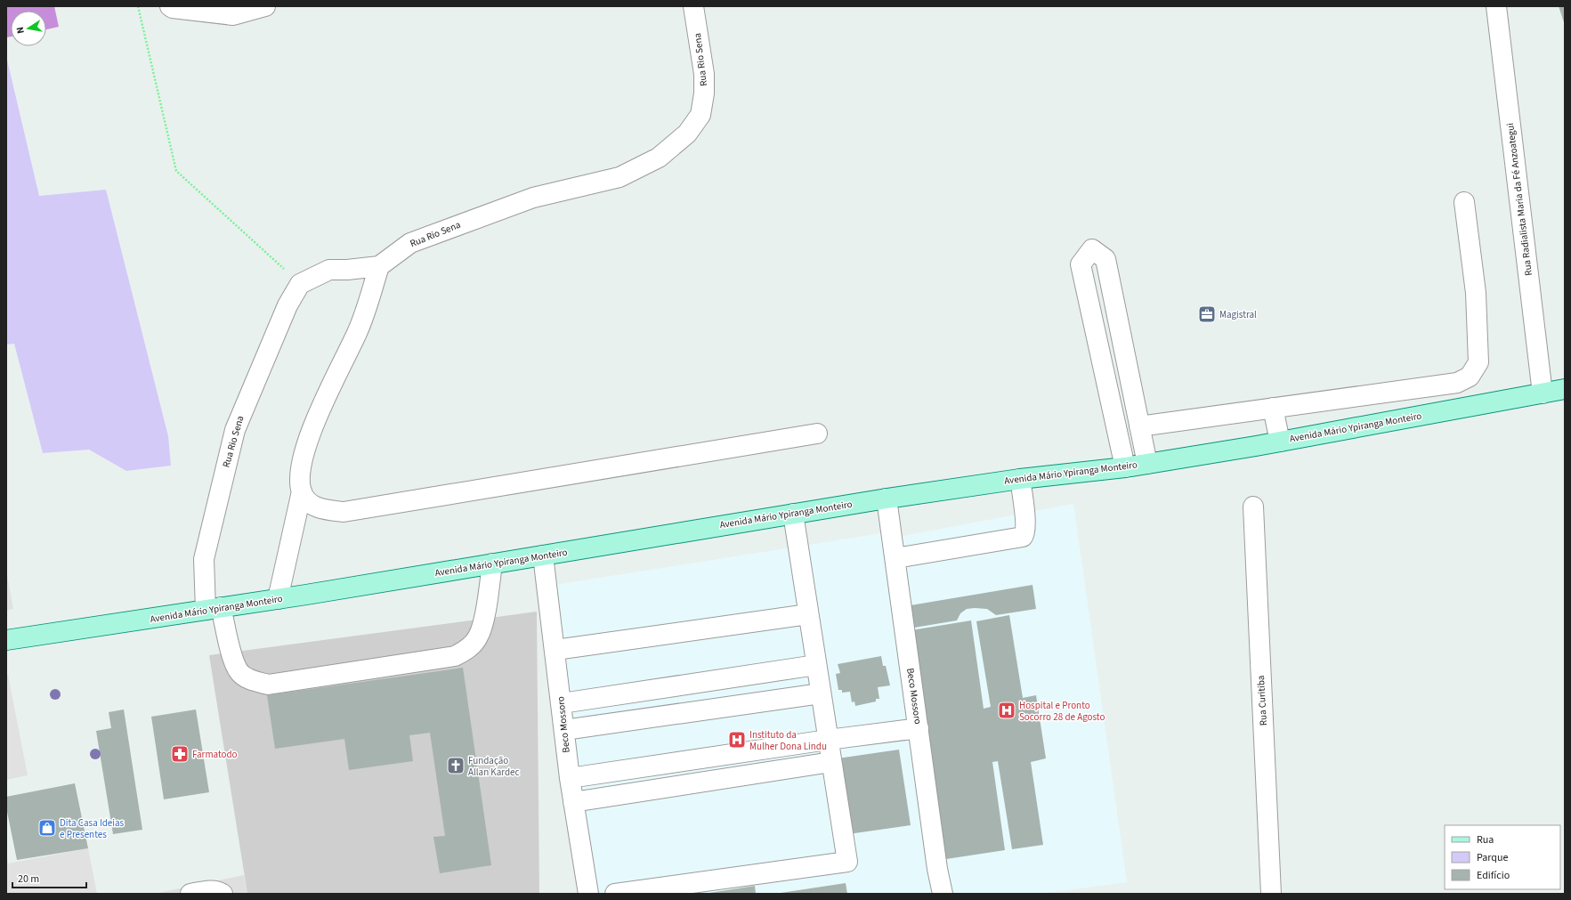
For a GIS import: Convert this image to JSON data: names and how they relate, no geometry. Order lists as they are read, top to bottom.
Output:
{
  "streets": {
    "main road": ["Avenida Mário Ypiranga Monteiro"],
    "street": [
      "Rua Rio Sena",
      "Rua Radialista Maria da Fé Anzoategui",
      "Beco Mossoro",
      "Rua Curitiba"
    ]
  },
  "crossings": [
    ["Rua Rio Sena", "Avenida Mário Ypiranga Monteiro"],
    ["Rua Radialista Maria da Fé Anzoategui", "Avenida Mário Ypiranga Monteiro"],
    ["Avenida Mário Ypiranga Monteiro", "Beco Mossoro"]
  ],
  "places": {
    "office": ["Magistral"],
    "hospital": ["Hospital e Pronto Socorro 28 de Agosto", "Instituto da Mulher Dona Lindu"],
    "pharmacy": ["Farmatodo"],
    "church": ["Fundação Allan Kardec"],
    "shop": ["Dita Casa Ideias e Presentes"]
  },
  "legend": ["Rua", "Parque", "Edifício"],
  "scale_bar": "20 m",
  "north": "left"
}
